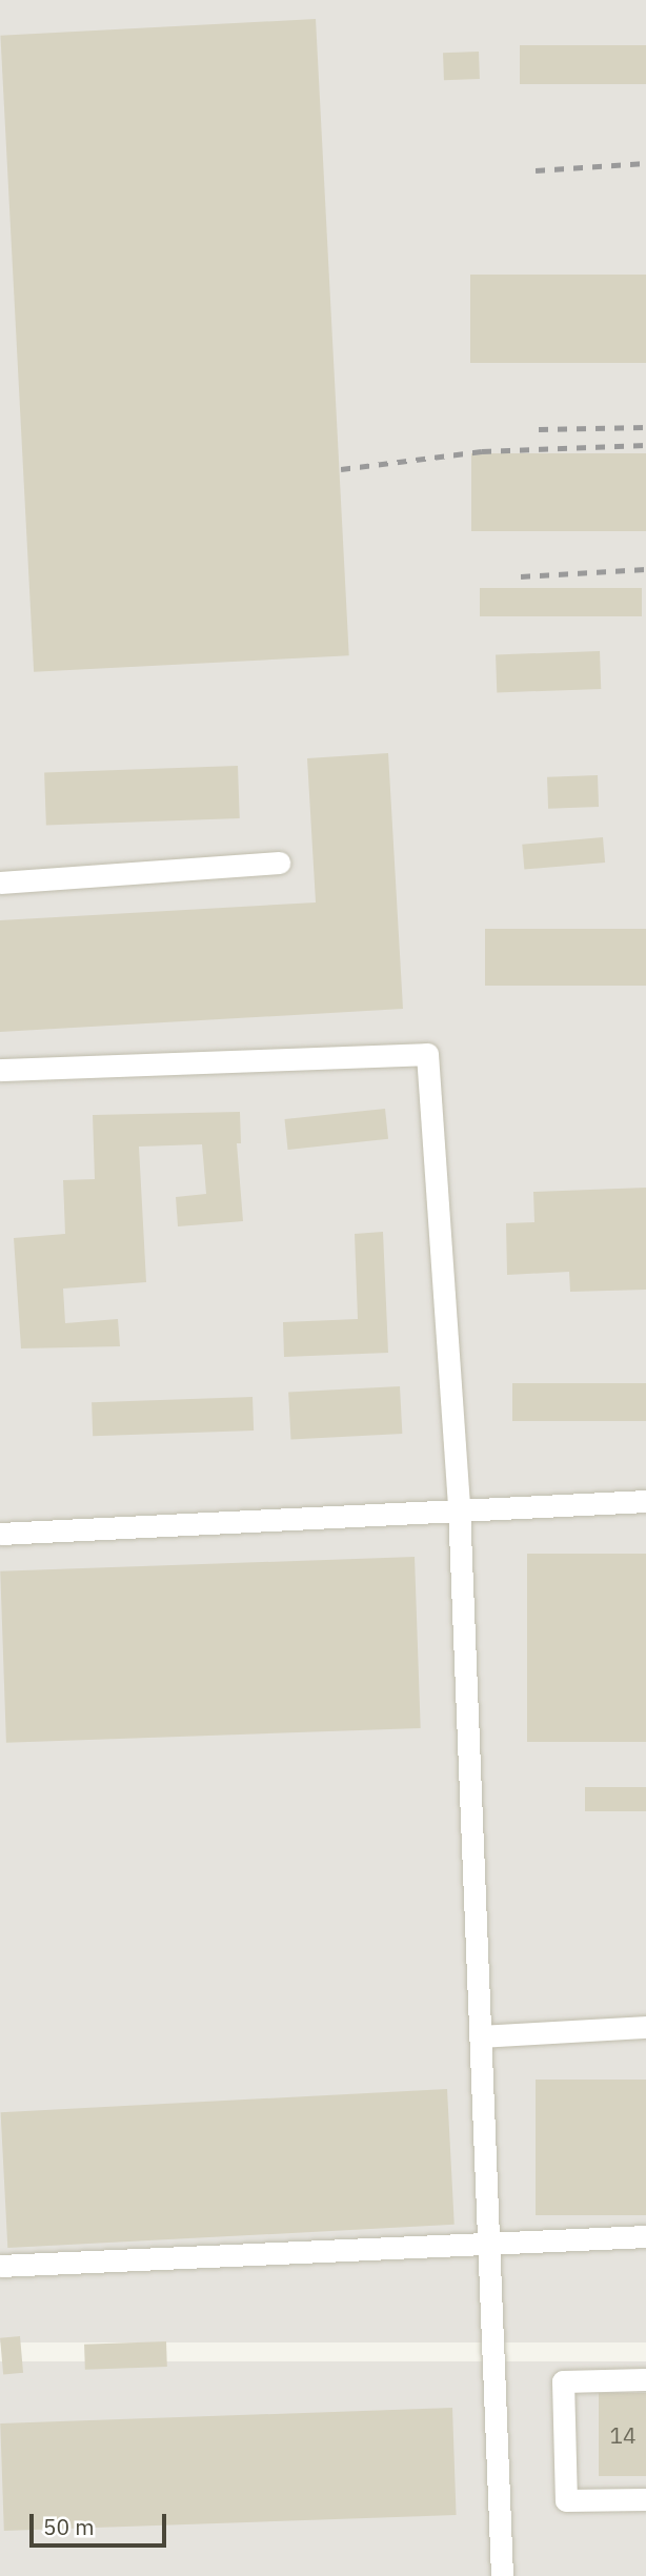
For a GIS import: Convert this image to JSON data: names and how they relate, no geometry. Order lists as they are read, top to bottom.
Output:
{
  "house_numbers": ["14"],
  "scale_bar": "50 m"
}
